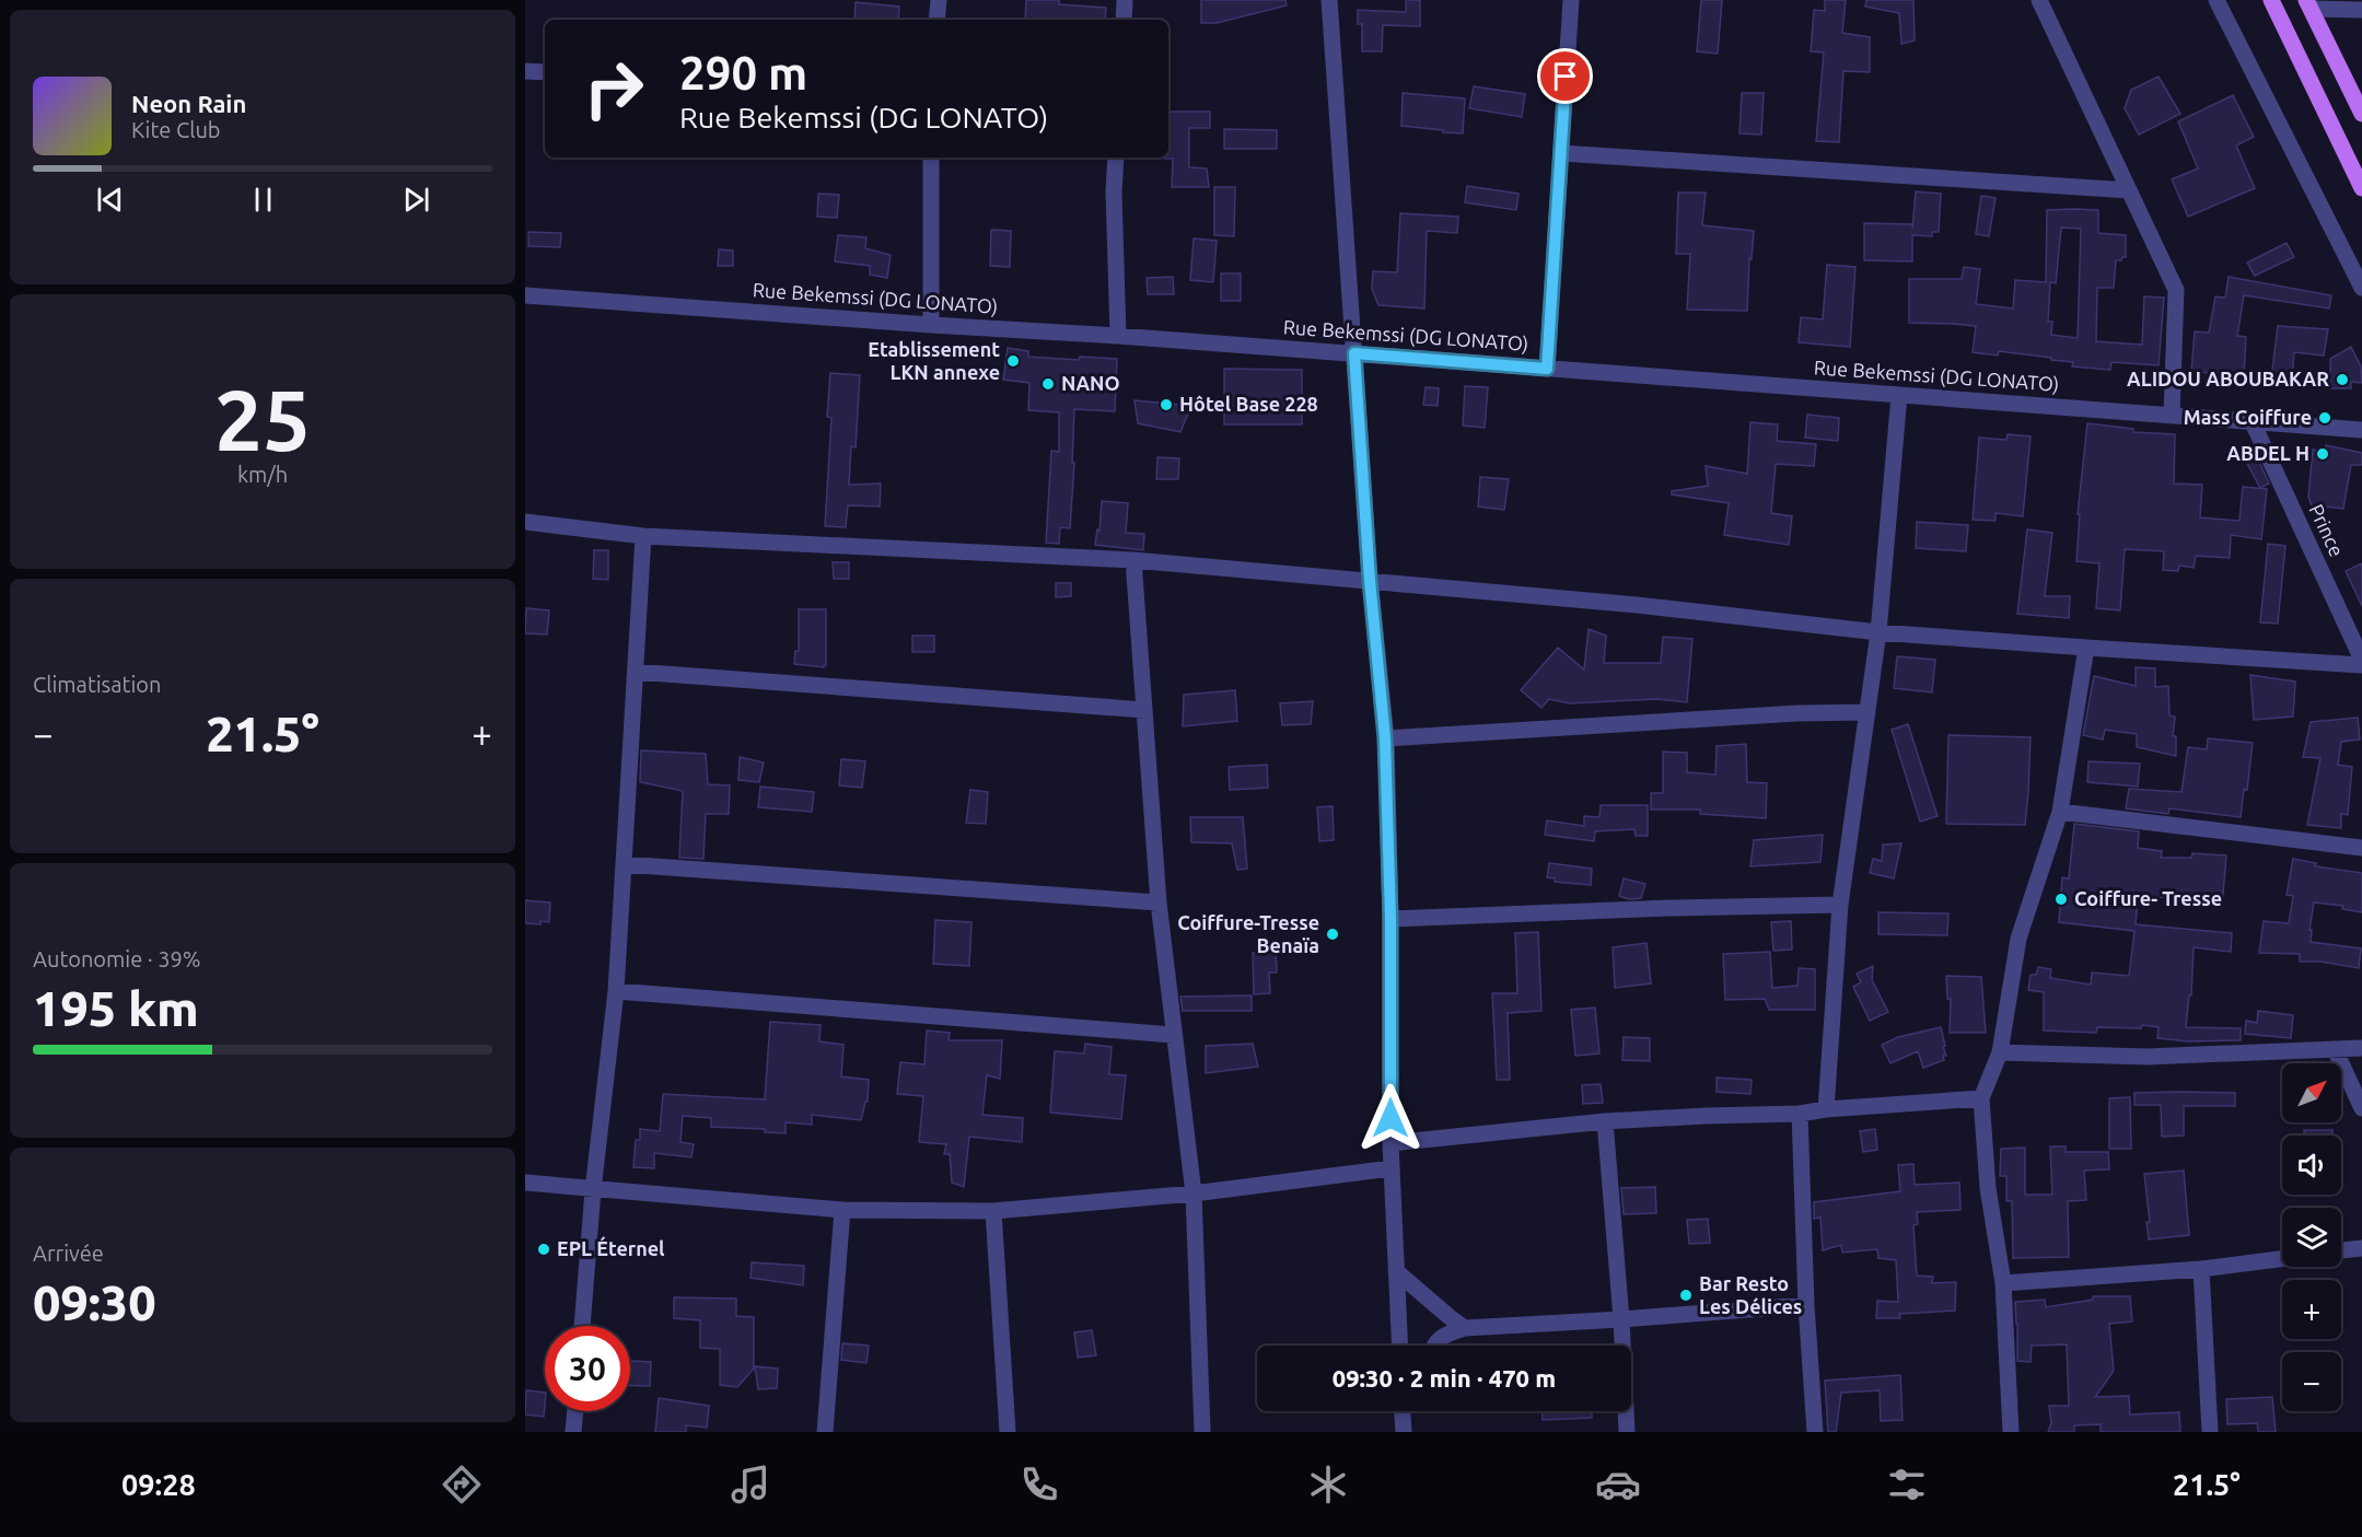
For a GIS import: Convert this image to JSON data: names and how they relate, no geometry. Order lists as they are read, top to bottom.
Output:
{
  "streets": {
    "street": ["Rue Bekemssi (DG LONATO)", "Prince"]
  },
  "crossings": [
    ["Rue Bekemssi (DG LONATO)", "Prince"]
  ],
  "places": [
    "Etablissement LKN annexe",
    "ALIDOU ABOUBAKAR",
    "NANO",
    "Hôtel Base 228",
    "Mass Coiffure",
    "ABDEL H",
    "Coiffure- Tresse",
    "Coiffure-Tresse Benaïa",
    "EPL Éternel",
    "Bar Resto Les Délices"
  ],
  "north": "top right",
  "page": {
    "turn": ["290 m", "Rue Bekemssi (DG LONATO)"],
    "song": ["Neon Rain", "Kite Club"],
    "tile": [
      ["25", "km/h"],
      "Climatisation",
      ["Autonomie · 39%", "195 km"],
      ["Arrivée", "09:30"]
    ],
    "heat": ["−", "21.5°", "+"],
    "map_buttons": ["+", "−"],
    "limit": "30",
    "trip": "09:30 · 2 min · 470 m",
    "tabs": ["09:28", "21.5°"]
  }
}
